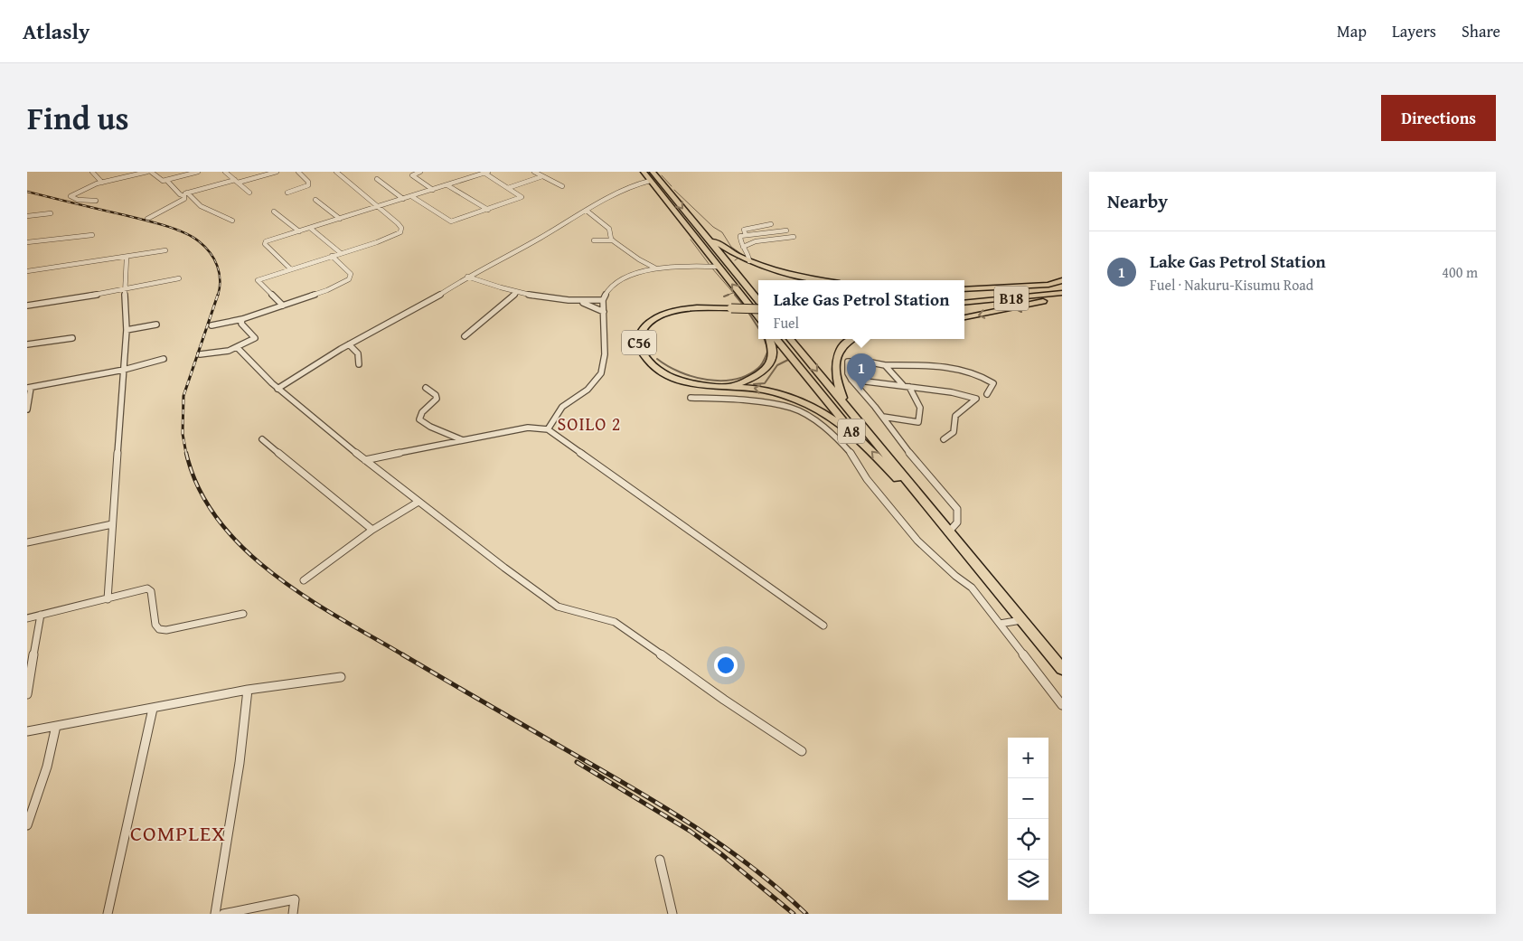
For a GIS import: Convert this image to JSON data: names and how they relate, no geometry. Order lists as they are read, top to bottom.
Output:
{
  "streets": {
    "highway": ["B18", "C56", "A8"]
  },
  "districts": ["SOILO 2", "COMPLEX"],
  "page": {
    "header": "Atlasly",
    "nav": ["Map", "Layers", "Share"],
    "title": "Find us",
    "buttons": "Directions",
    "heading": "Nearby",
    "list": [
      {
        "mark": "1",
        "name": "Lake Gas Petrol Station",
        "note": "Fuel · Nakuru-Kisumu Road",
        "value": "400 m"
      }
    ],
    "popup": ["Lake Gas Petrol Station", "Fuel"],
    "pins": "1",
    "map_buttons": ["+", "−"]
  }
}
